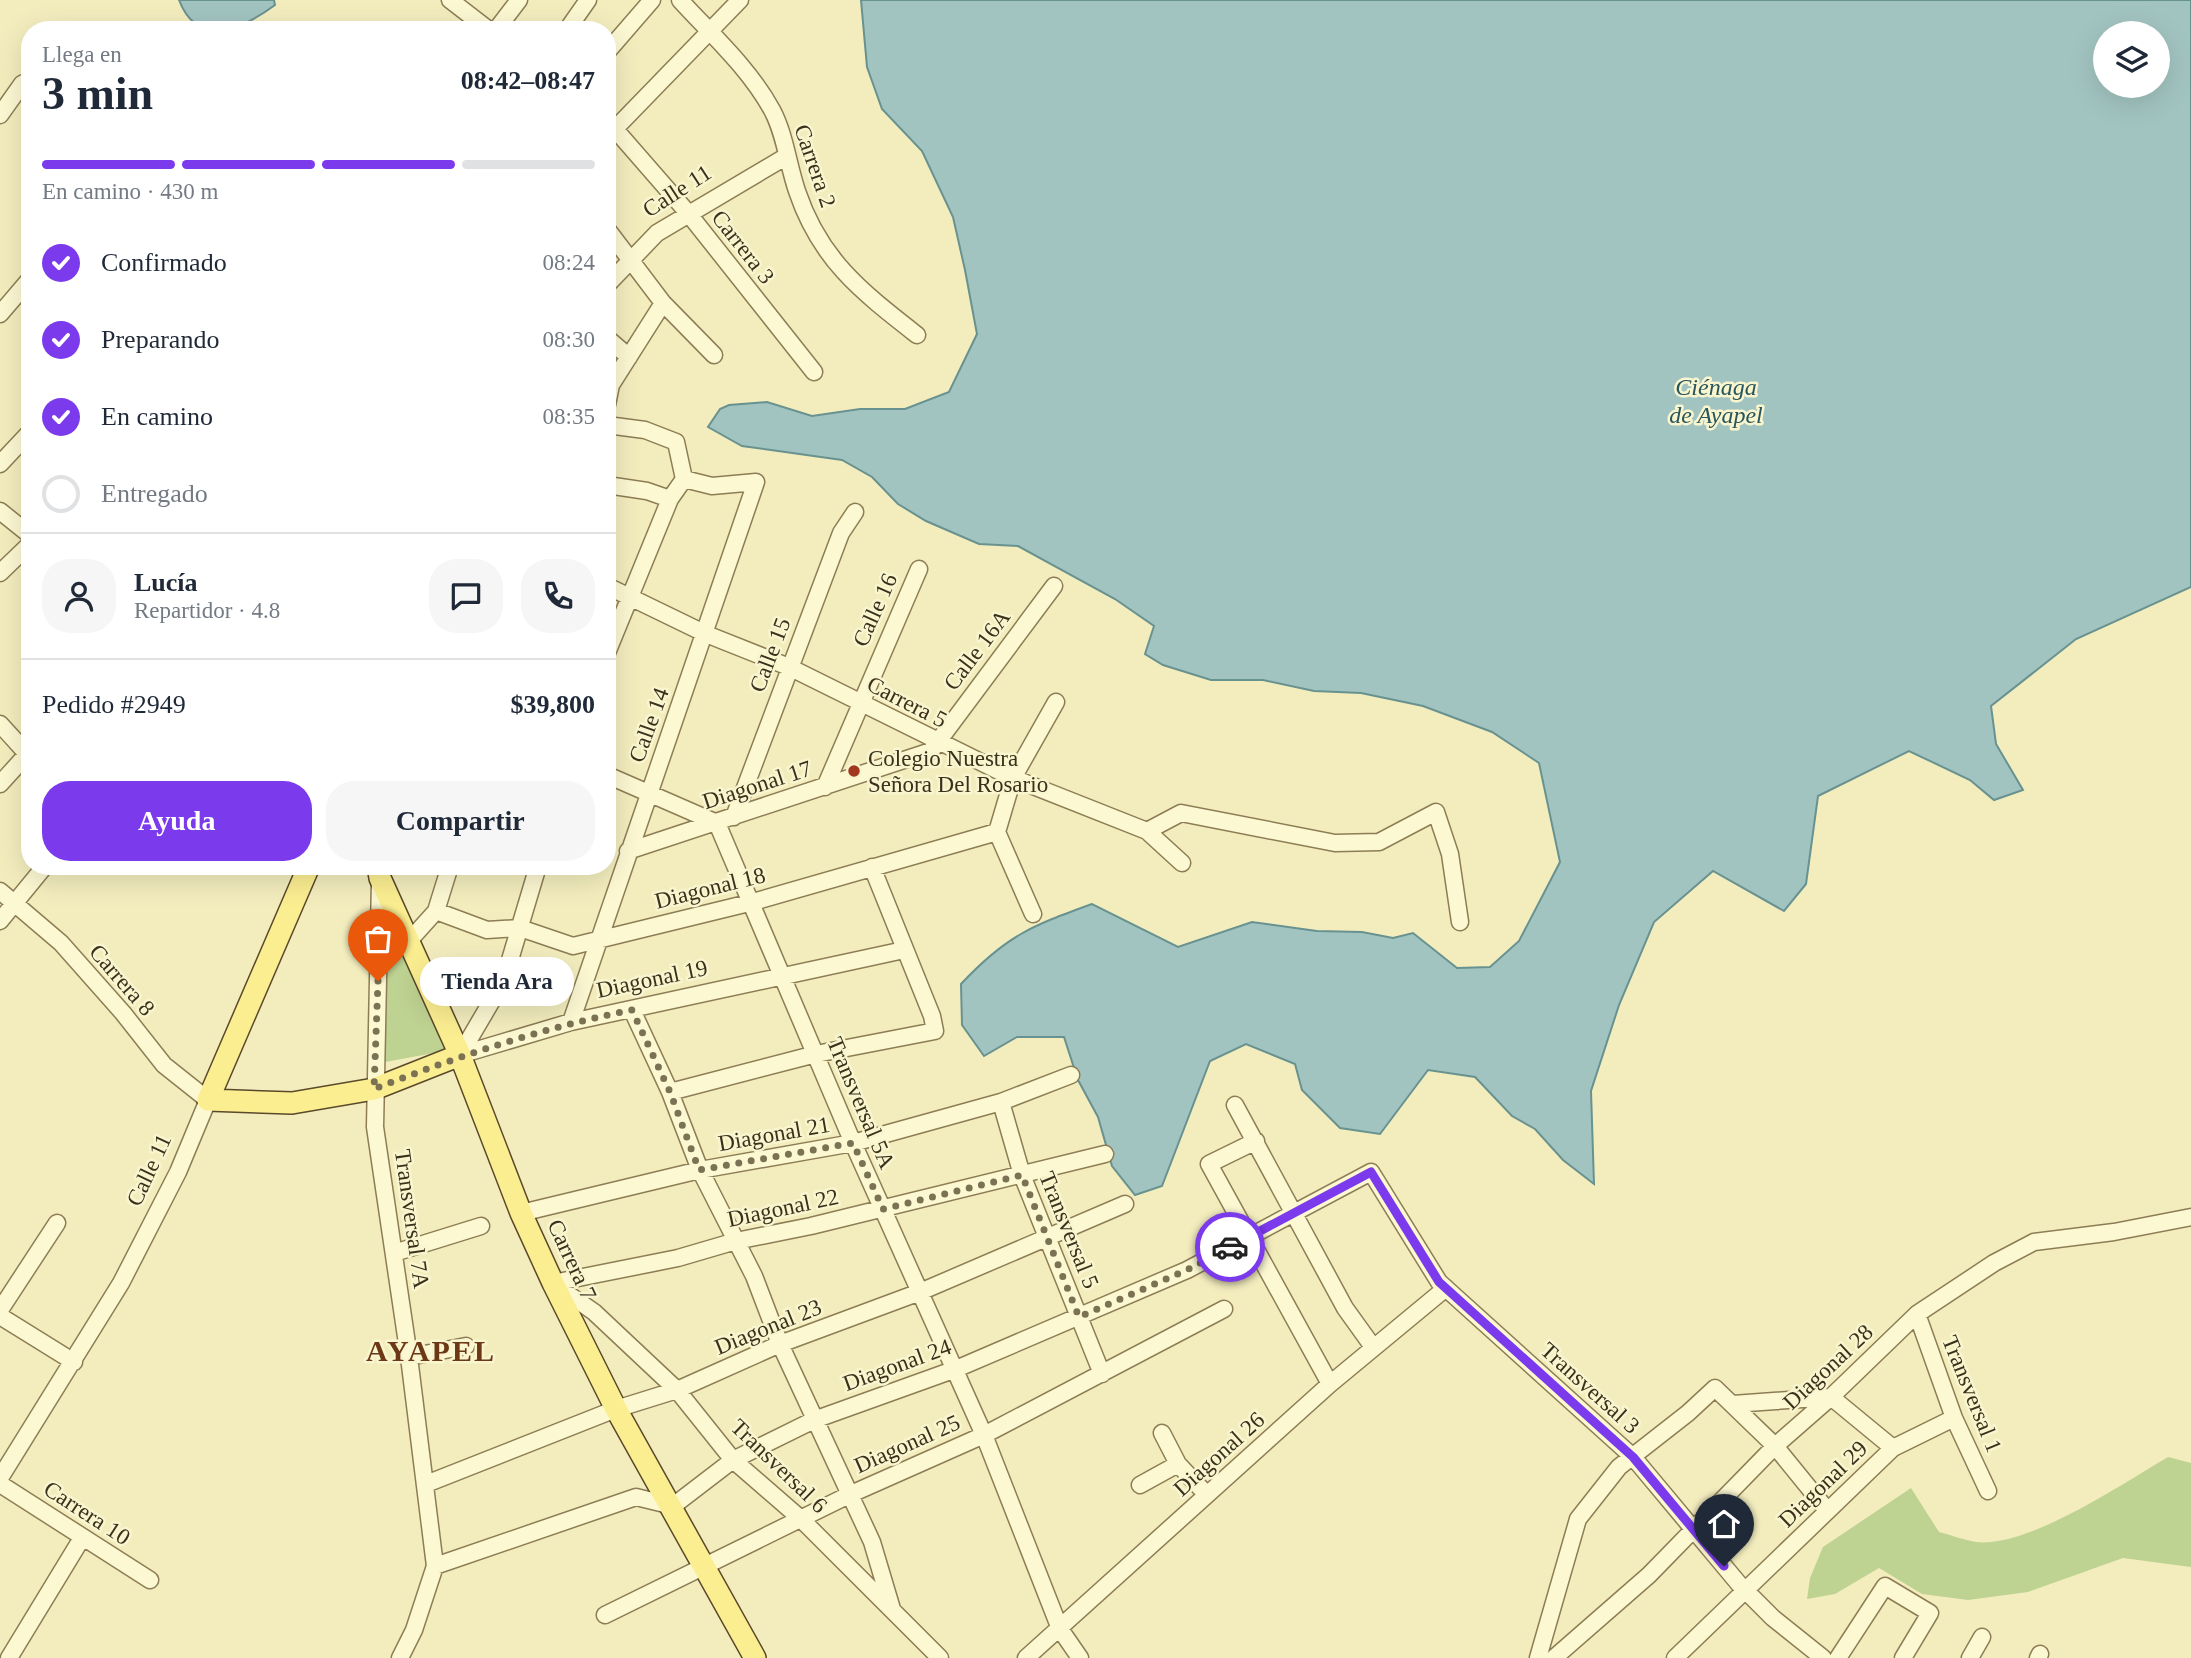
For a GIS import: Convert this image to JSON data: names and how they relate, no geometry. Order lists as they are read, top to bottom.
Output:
{
  "streets": {
    "main road": ["Calle 11", "Diagonal 19", "Carrera 7"],
    "street": [
      "Carrera 2",
      "Carrera 3",
      "Calle 16",
      "Calle 16A",
      "Calle 15",
      "Carrera 5",
      "Calle 14",
      "Diagonal 17",
      "Diagonal 18",
      "Carrera 8",
      "Transversal 5A",
      "Diagonal 21",
      "Diagonal 22",
      "Transversal 7A",
      "Transversal 5",
      "Diagonal 23",
      "Diagonal 24",
      "Diagonal 28",
      "Transversal 3",
      "Transversal 1",
      "Diagonal 25",
      "Diagonal 26",
      "Transversal 6",
      "Diagonal 29",
      "Carrera 10"
    ]
  },
  "crossings": [
    ["Carrera 2", "Calle 11"],
    ["Calle 11", "Carrera 3"],
    ["Calle 11", "Diagonal 19"],
    ["Calle 11", "Carrera 8"],
    ["Calle 16", "Carrera 5"],
    ["Calle 16", "Diagonal 17"],
    ["Calle 16A", "Carrera 5"],
    ["Calle 16A", "Diagonal 17"],
    ["Calle 15", "Carrera 5"],
    ["Calle 15", "Diagonal 17"],
    ["Carrera 5", "Calle 14"],
    ["Carrera 5", "Diagonal 17"],
    ["Calle 14", "Diagonal 17"],
    ["Calle 14", "Diagonal 18"],
    ["Calle 14", "Diagonal 19"],
    ["Diagonal 17", "Transversal 5A"],
    ["Diagonal 18", "Transversal 5A"],
    ["Diagonal 19", "Carrera 8"],
    ["Diagonal 19", "Transversal 5A"],
    ["Diagonal 19", "Transversal 7A"],
    ["Diagonal 19", "Carrera 7"],
    ["Transversal 5A", "Diagonal 21"],
    ["Transversal 5A", "Diagonal 22"],
    ["Transversal 5A", "Diagonal 23"],
    ["Transversal 5A", "Diagonal 24"],
    ["Transversal 5A", "Diagonal 25"],
    ["Transversal 5A", "Diagonal 26"],
    ["Diagonal 21", "Transversal 5"],
    ["Diagonal 21", "Carrera 7"],
    ["Diagonal 22", "Transversal 5"],
    ["Diagonal 22", "Carrera 7"],
    ["Diagonal 22", "Transversal 6"],
    ["Transversal 7A", "Diagonal 23"],
    ["Transversal 5", "Diagonal 23"],
    ["Transversal 5", "Diagonal 24"],
    ["Transversal 5", "Diagonal 25"],
    ["Carrera 7", "Diagonal 23"],
    ["Carrera 7", "Diagonal 24"],
    ["Carrera 7", "Diagonal 25"],
    ["Carrera 7", "Transversal 6"],
    ["Diagonal 23", "Transversal 6"],
    ["Diagonal 24", "Transversal 3"],
    ["Diagonal 24", "Transversal 6"],
    ["Diagonal 28", "Transversal 3"],
    ["Diagonal 28", "Transversal 1"],
    ["Transversal 3", "Diagonal 26"],
    ["Transversal 3", "Diagonal 29"],
    ["Transversal 1", "Diagonal 29"],
    ["Diagonal 25", "Transversal 6"]
  ],
  "districts": ["AYAPEL"],
  "water": ["Ciénaga de Ayapel"],
  "places": ["Colegio Nuestra Señora Del Rosario", "Tienda Ara"],
  "page": {
    "heading": ["3 min", "Llega en", "08:42–08:47"],
    "panel": [
      "Lucía",
      "Repartidor · 4.8",
      "Pedido #2949",
      "$39,800"
    ],
    "bar": "En camino · 430 m",
    "list": [
      ["Confirmado", "08:24"],
      ["Preparando", "08:30"],
      ["En camino", "08:35"],
      "Entregado"
    ],
    "buttons": ["Ayuda", "Compartir"],
    "bubble": "Tienda Ara"
  }
}
